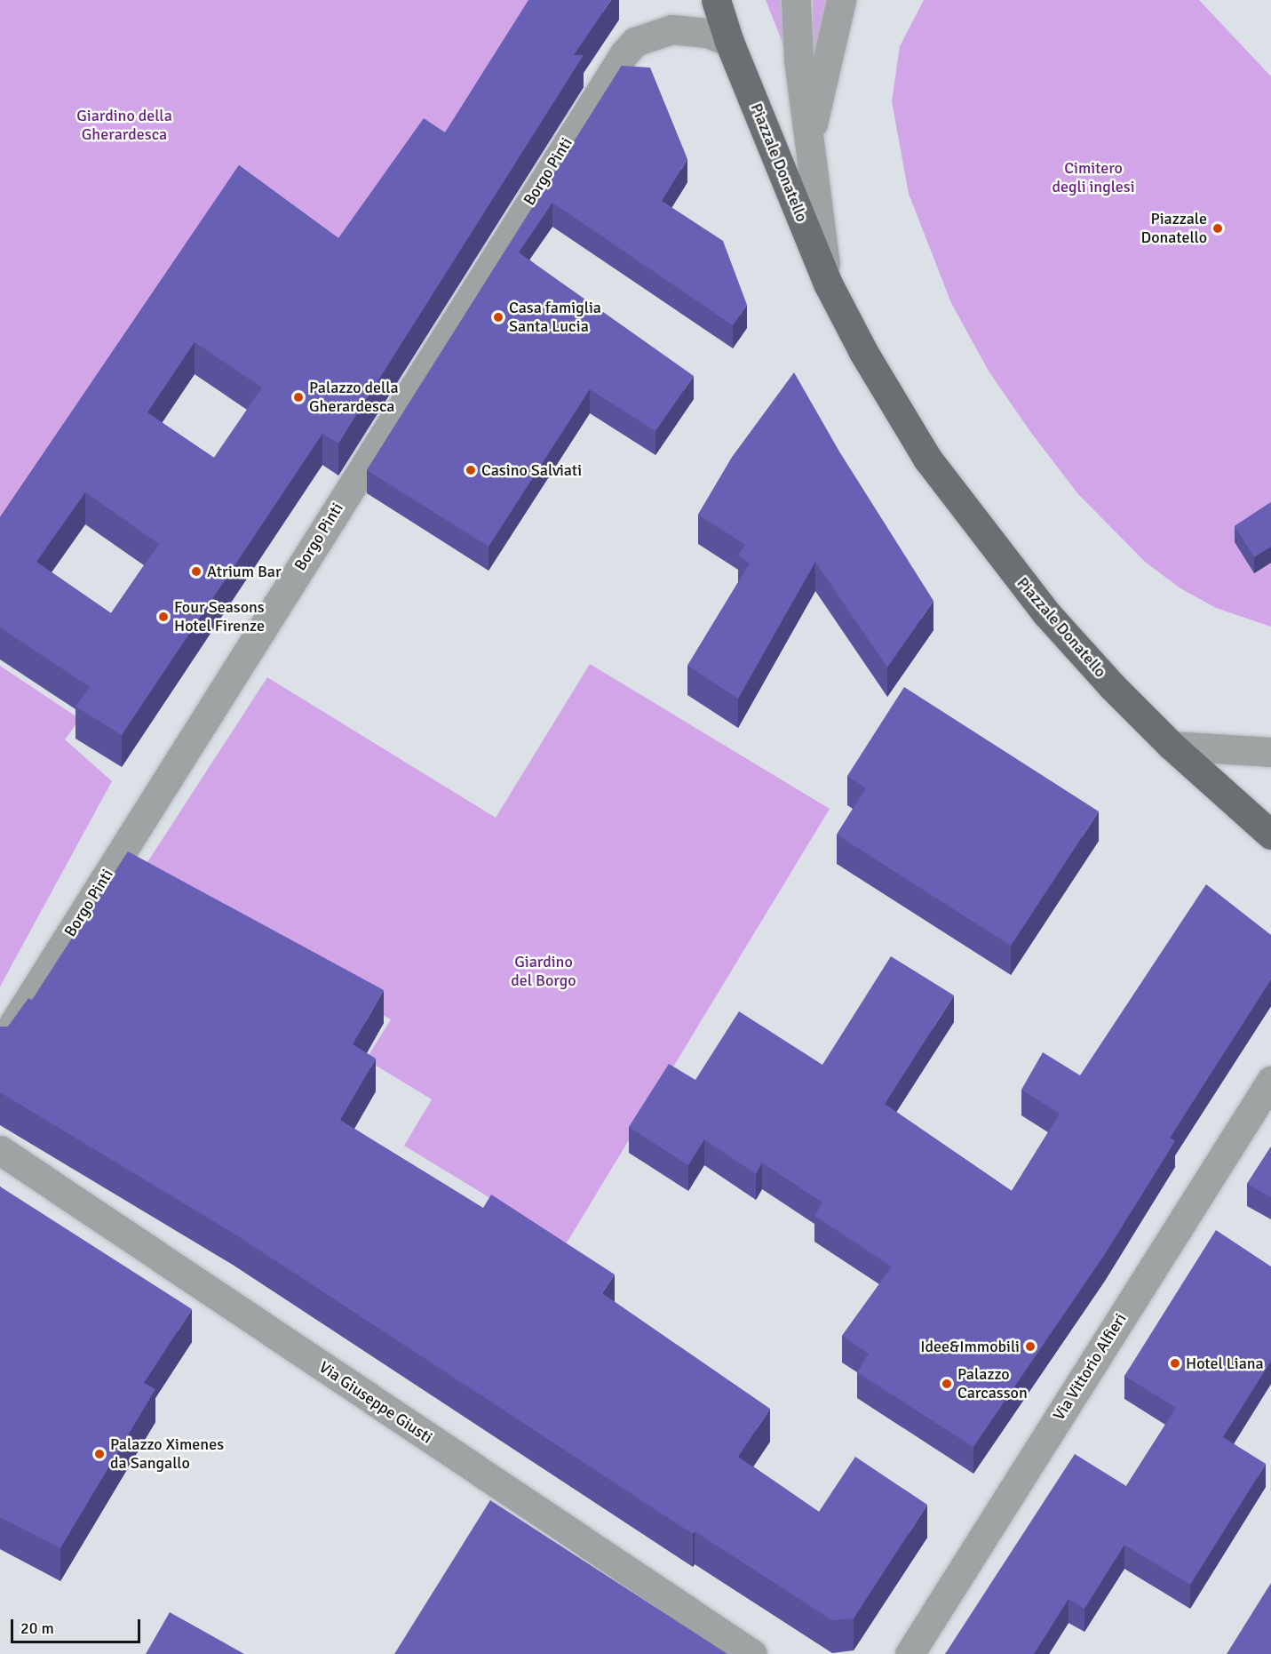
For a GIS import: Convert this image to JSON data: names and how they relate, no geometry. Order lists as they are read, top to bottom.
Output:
{
  "streets": {
    "main road": ["Piazzale Donatello"],
    "street": ["Borgo Pinti", "Via Vittorio Alfieri", "Via Giuseppe Giusti"]
  },
  "crossings": [
    ["Piazzale Donatello", "Borgo Pinti"]
  ],
  "parks": ["Giardino della Gherardesca", "Cimitero degli inglesi", "Giardino del Borgo"],
  "places": [
    "Piazzale Donatello",
    "Casa famiglia Santa Lucia",
    "Palazzo della Gherardesca",
    "Casino Salviati",
    "Atrium Bar",
    "Four Seasons Hotel Firenze",
    "Idee&Immobili",
    "Hotel Liana",
    "Palazzo Carcasson",
    "Palazzo Ximenes da Sangallo"
  ],
  "scale_bar": "20 m"
}
